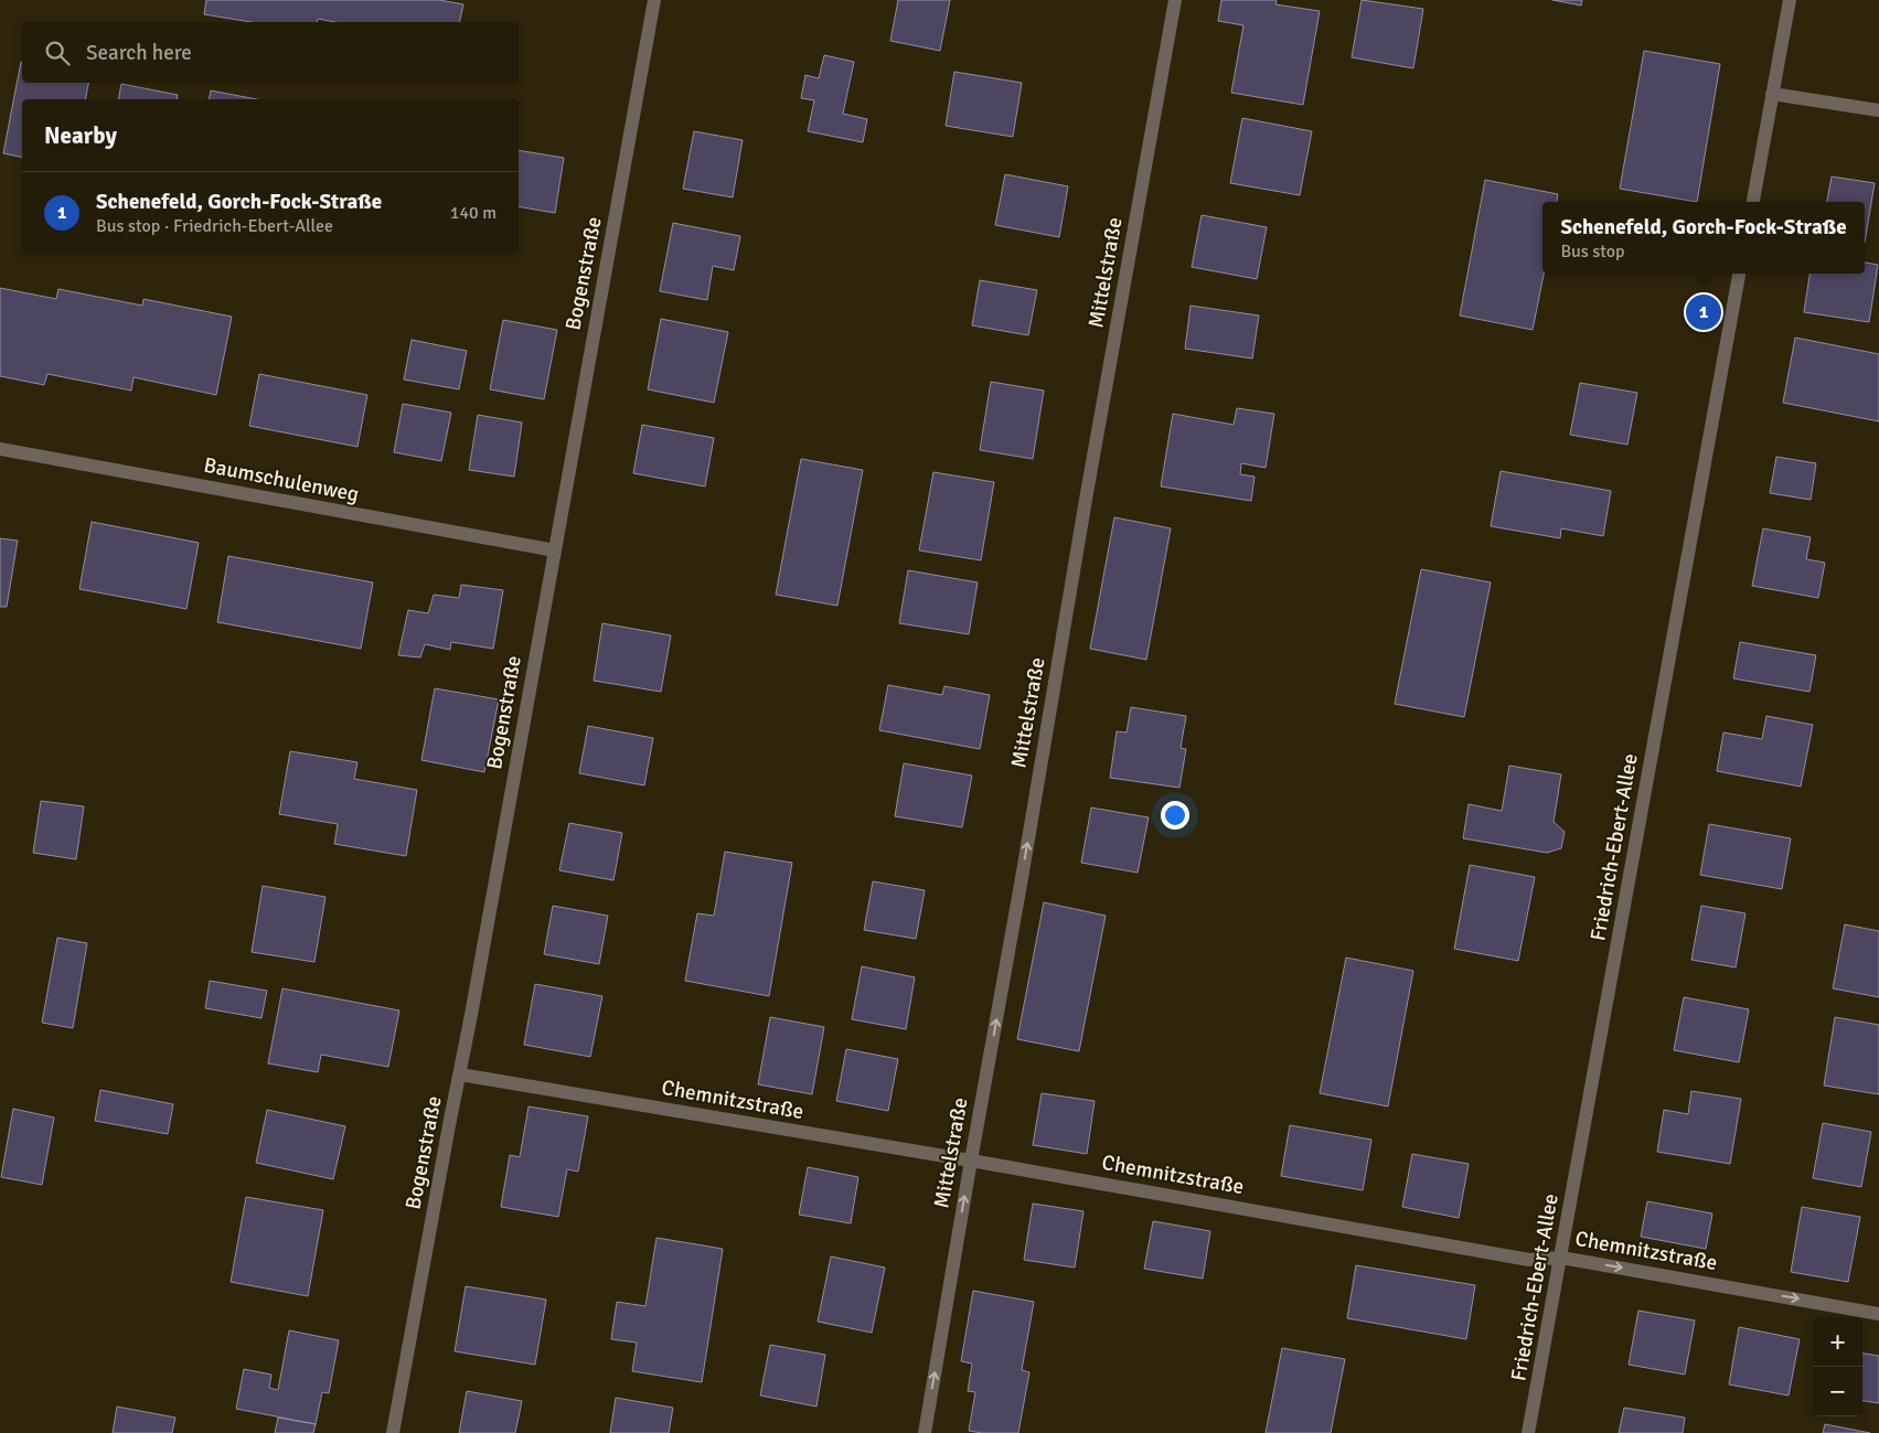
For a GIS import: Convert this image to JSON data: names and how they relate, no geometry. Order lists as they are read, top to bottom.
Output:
{
  "streets": {
    "street": [
      "Mittelstraße",
      "Bogenstraße",
      "Baumschulenweg",
      "Friedrich-Ebert-Allee",
      "Chemnitzstraße"
    ]
  },
  "crossings": [
    ["Mittelstraße", "Chemnitzstraße"],
    ["Bogenstraße", "Baumschulenweg"],
    ["Bogenstraße", "Chemnitzstraße"],
    ["Friedrich-Ebert-Allee", "Chemnitzstraße"]
  ],
  "one_way": ["Mittelstraße"],
  "page": {
    "search": "Search here",
    "heading": "Nearby",
    "list": [
      {
        "mark": "1",
        "name": "Schenefeld, Gorch-Fock-Straße",
        "note": "Bus stop · Friedrich-Ebert-Allee",
        "value": "140 m"
      }
    ],
    "popup": ["Schenefeld, Gorch-Fock-Straße", "Bus stop"],
    "pins": "1",
    "map_buttons": ["+", "−"]
  }
}
